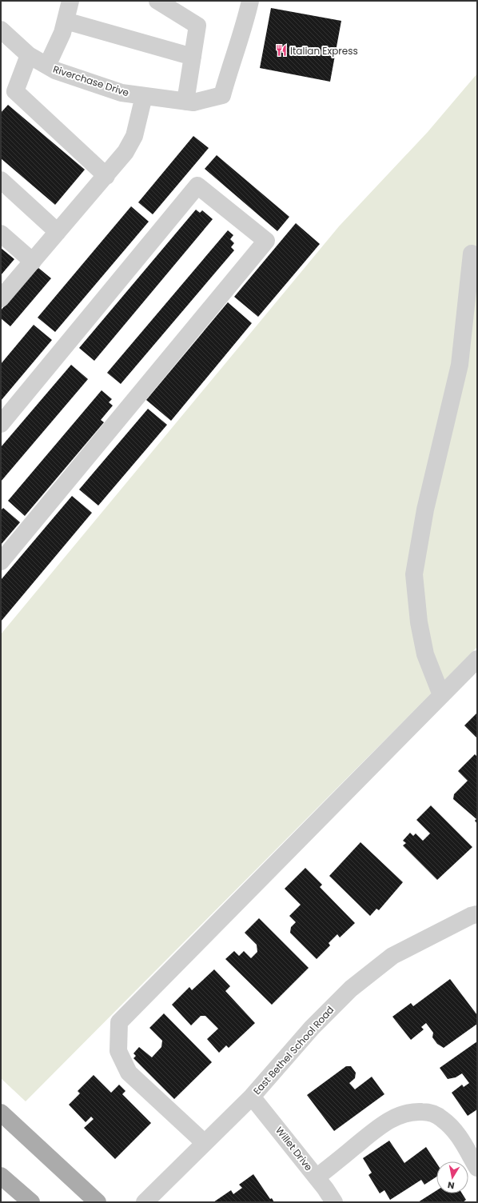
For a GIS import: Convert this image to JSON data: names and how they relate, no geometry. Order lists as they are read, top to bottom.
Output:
{
  "streets": {
    "street": ["Riverchase Drive", "East Bethel School Road", "Willet Drive"]
  },
  "crossings": [
    ["East Bethel School Road", "Willet Drive"]
  ],
  "places": {
    "restaurant": ["Italian Express"]
  },
  "north": "bottom"
}
